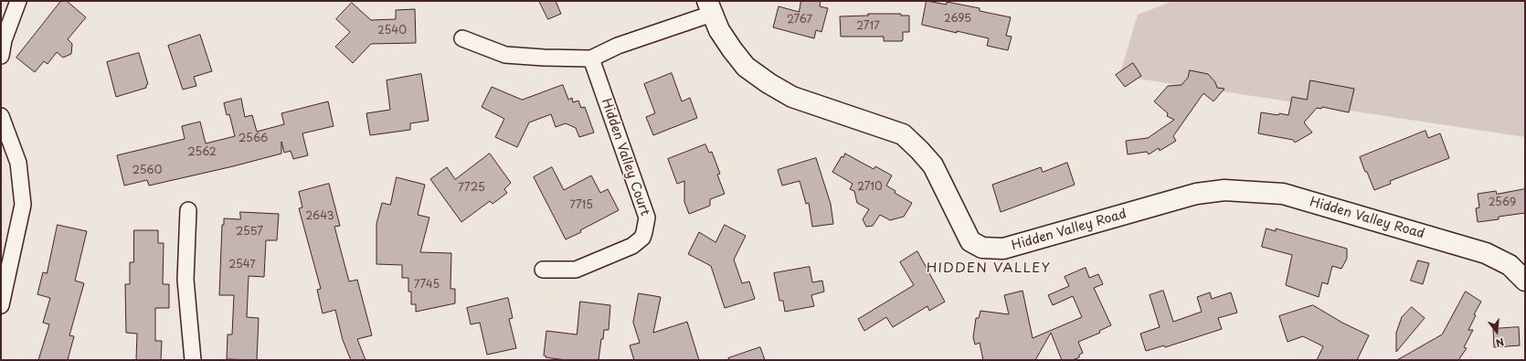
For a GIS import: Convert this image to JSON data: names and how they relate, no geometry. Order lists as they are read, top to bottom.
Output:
{
  "streets": {
    "street": ["Hidden Valley Court", "Hidden Valley Road"]
  },
  "districts": ["HIDDEN VALLEY"],
  "house_numbers": [
    "2695",
    "2767",
    "2717",
    "2540",
    "2566",
    "2562",
    "2560",
    "2710",
    "7725",
    "2569",
    "7715",
    "2643",
    "2557",
    "2547",
    "7745"
  ],
  "north": "bottom"
}
